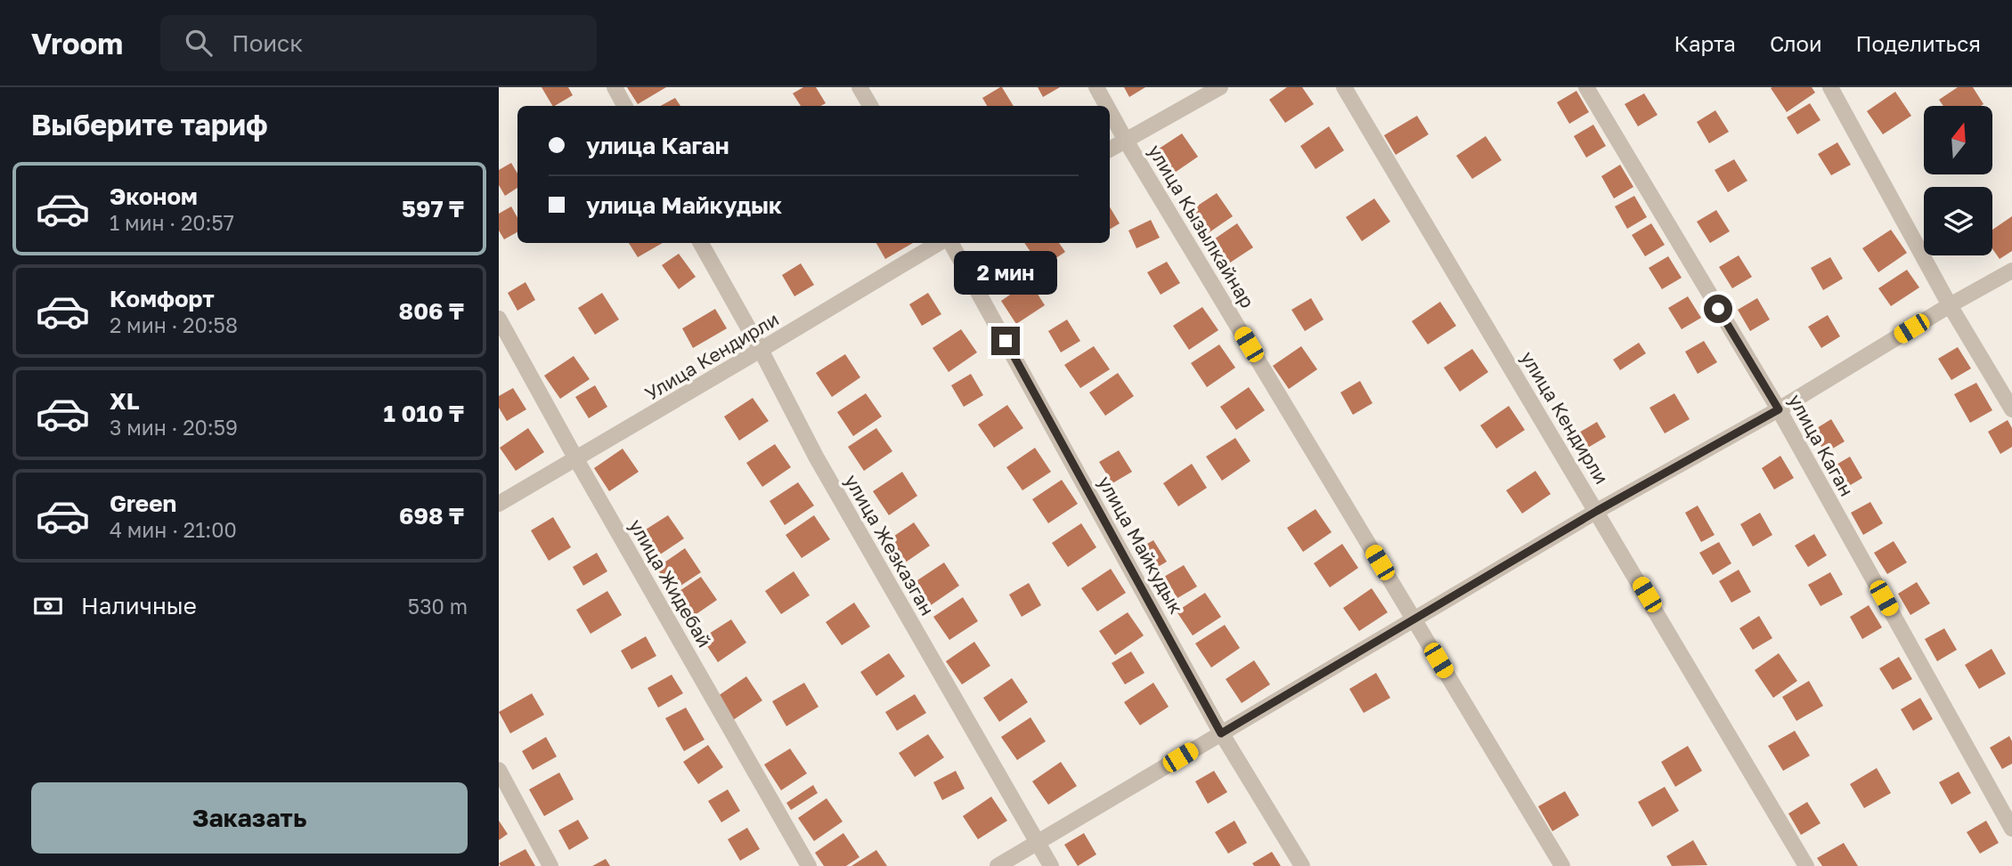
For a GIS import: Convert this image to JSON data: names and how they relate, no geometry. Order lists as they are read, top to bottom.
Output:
{
  "streets": {
    "street": [
      "улица Кызылкайнар",
      "Улица Кендирли",
      "улица Кендирли",
      "улица Каган",
      "улица Жезказган",
      "улица Майкудык",
      "улица Жидебай"
    ]
  },
  "crossings": [
    ["Улица Кендирли", "улица Жезказган"],
    ["Улица Кендирли", "улица Жидебай"]
  ],
  "north": "top",
  "page": {
    "header": "Vroom",
    "search": "Поиск",
    "nav": ["Карта", "Слои", "Поделиться"],
    "heading": "Выберите тариф",
    "banner": ["улица Каган", "улица Майкудык"],
    "list": [
      {
        "name": "Эконом",
        "note": "1 мин · 20:57",
        "value": "597 ₸"
      },
      {
        "name": "Комфорт",
        "note": "2 мин · 20:58",
        "value": "806 ₸"
      },
      {
        "name": "XL",
        "note": "3 мин · 20:59",
        "value": "1 010 ₸"
      },
      {
        "name": "Green",
        "note": "4 мин · 21:00",
        "value": "698 ₸"
      }
    ],
    "bubble": "2 мин",
    "pay": ["Наличные", "530 m"],
    "buttons": "Заказать"
  }
}
